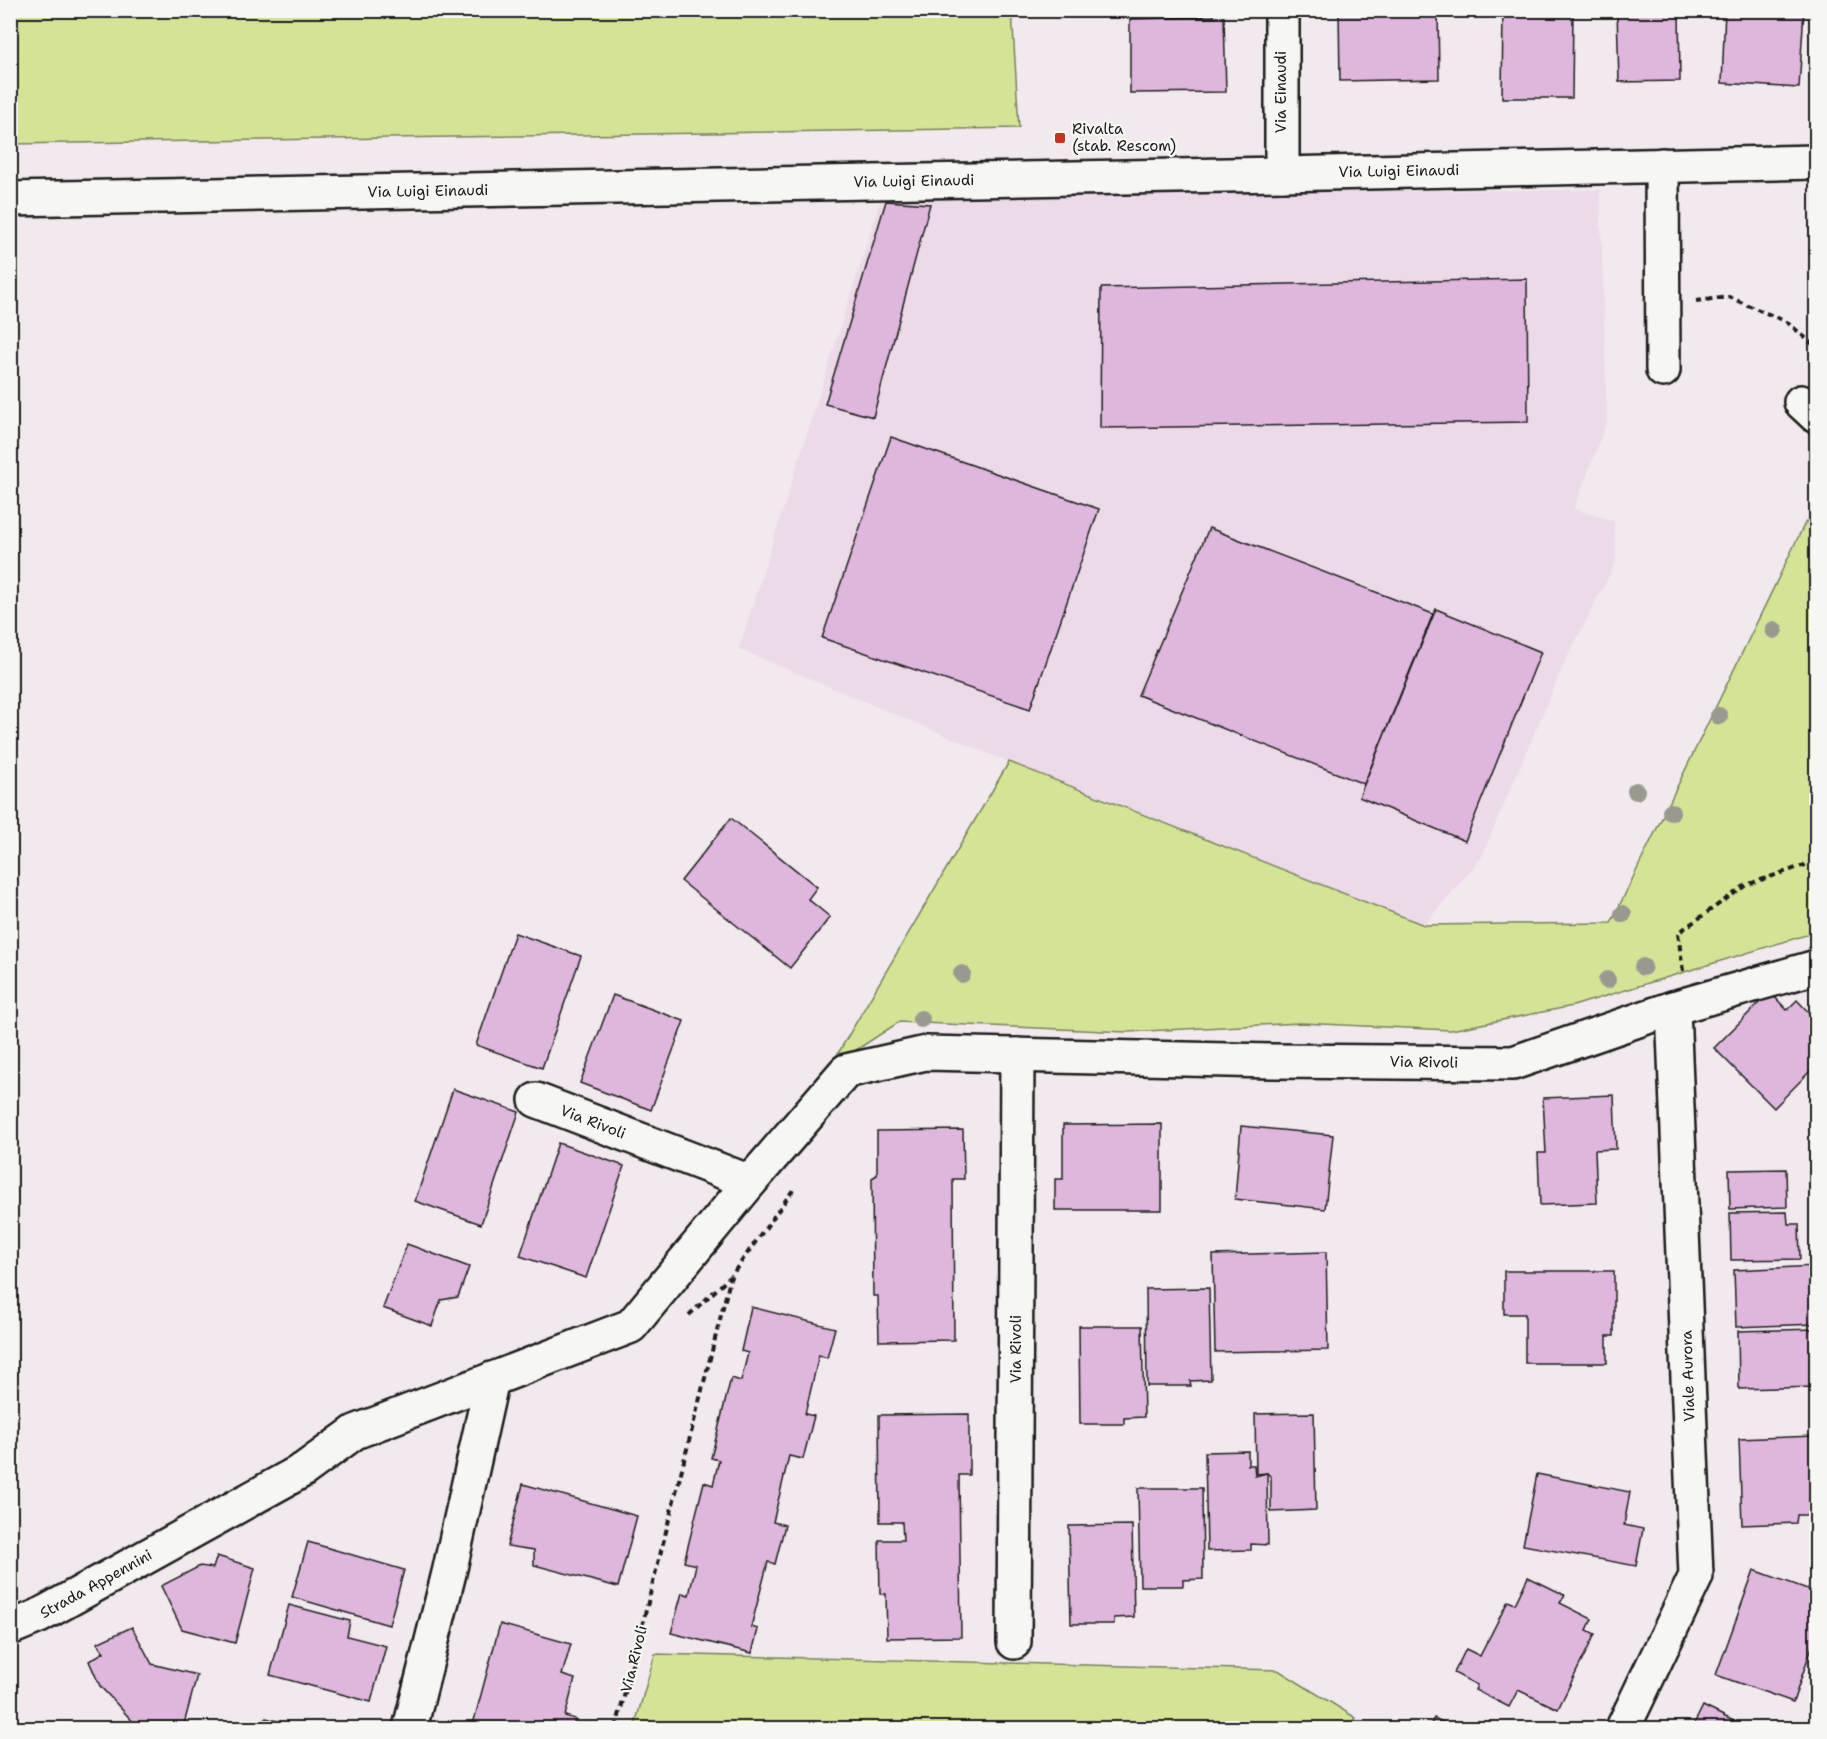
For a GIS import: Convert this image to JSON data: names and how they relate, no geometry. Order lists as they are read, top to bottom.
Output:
{
  "streets": {
    "street": [
      "Via Einaudi",
      "Via Luigi Einaudi",
      "Via Rivoli",
      "Viale Aurora",
      "Strada Appennini"
    ]
  },
  "crossings": [
    ["Via Einaudi", "Via Luigi Einaudi"],
    ["Via Rivoli", "Viale Aurora"],
    ["Via Rivoli", "Strada Appennini"]
  ],
  "places": {
    "transit": ["Rivalta (stab. Rescom)"]
  }
}
